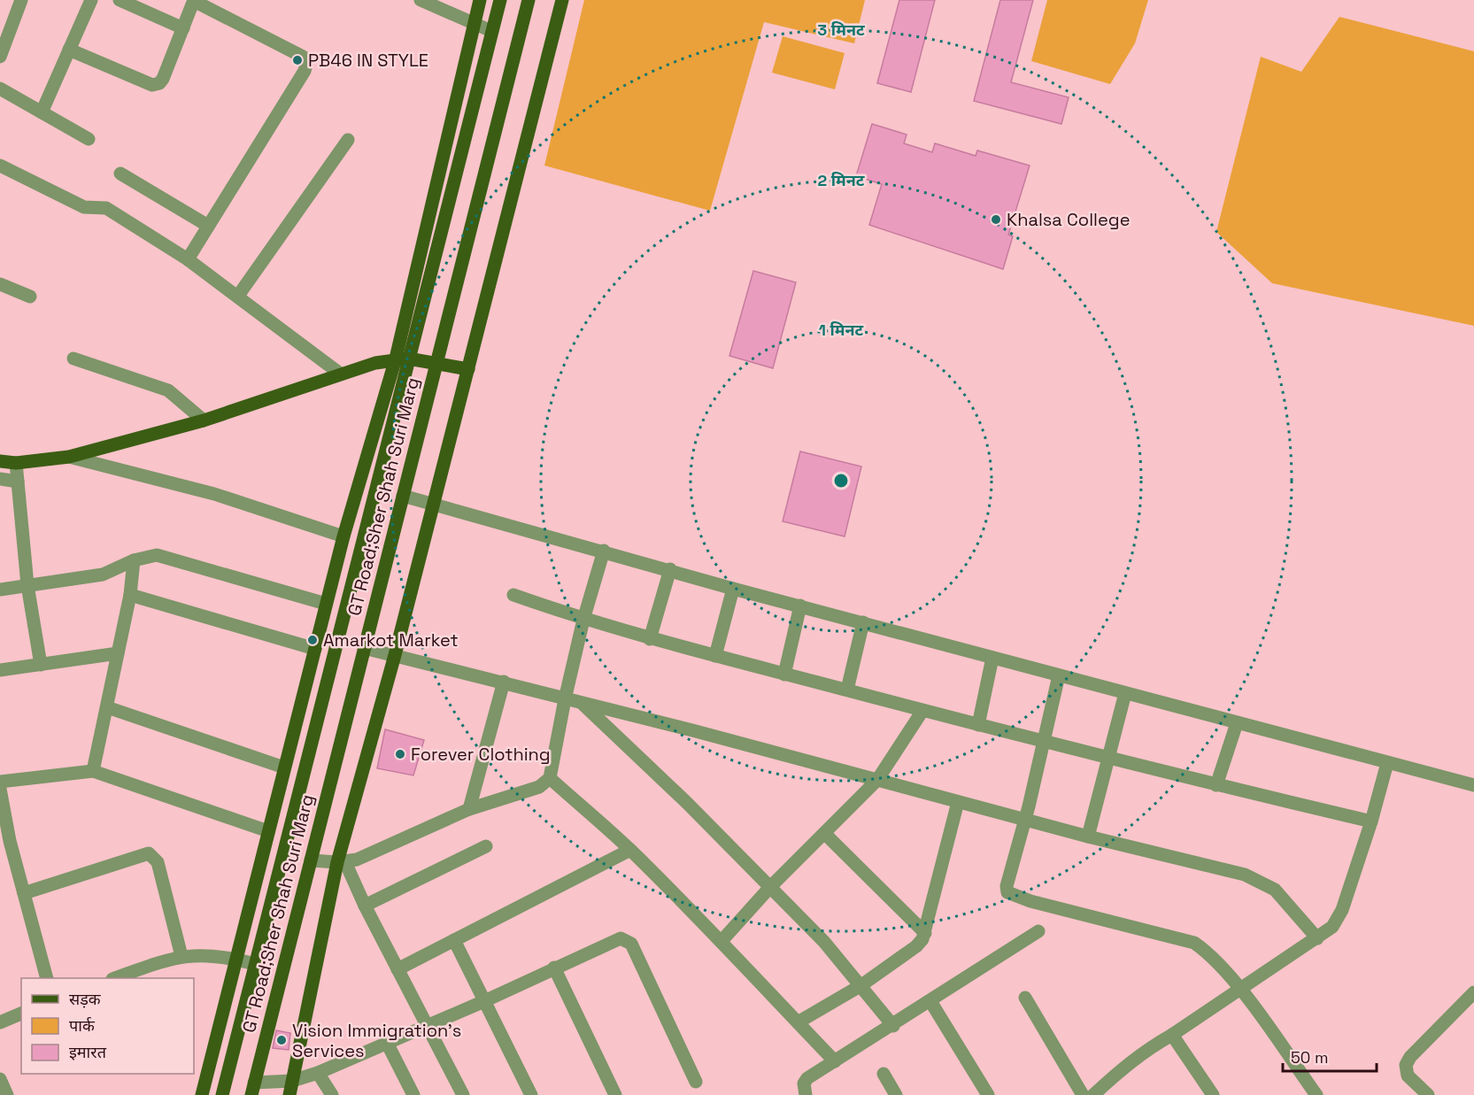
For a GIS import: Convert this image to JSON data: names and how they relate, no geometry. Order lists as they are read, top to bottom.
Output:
{
  "streets": {
    "main road": ["GT Road;Sher Shah Suri Marg"]
  },
  "places": [
    "PB46 IN STYLE",
    "Khalsa College",
    "Amarkot Market",
    "Forever Clothing",
    "Vision Immigration's Services"
  ],
  "legend": ["सड़क", "पार्क", "इमारत"],
  "scale_bar": "50 m",
  "rings": ["3 मिनट", "2 मिनट", "1 मिनट"]
}
